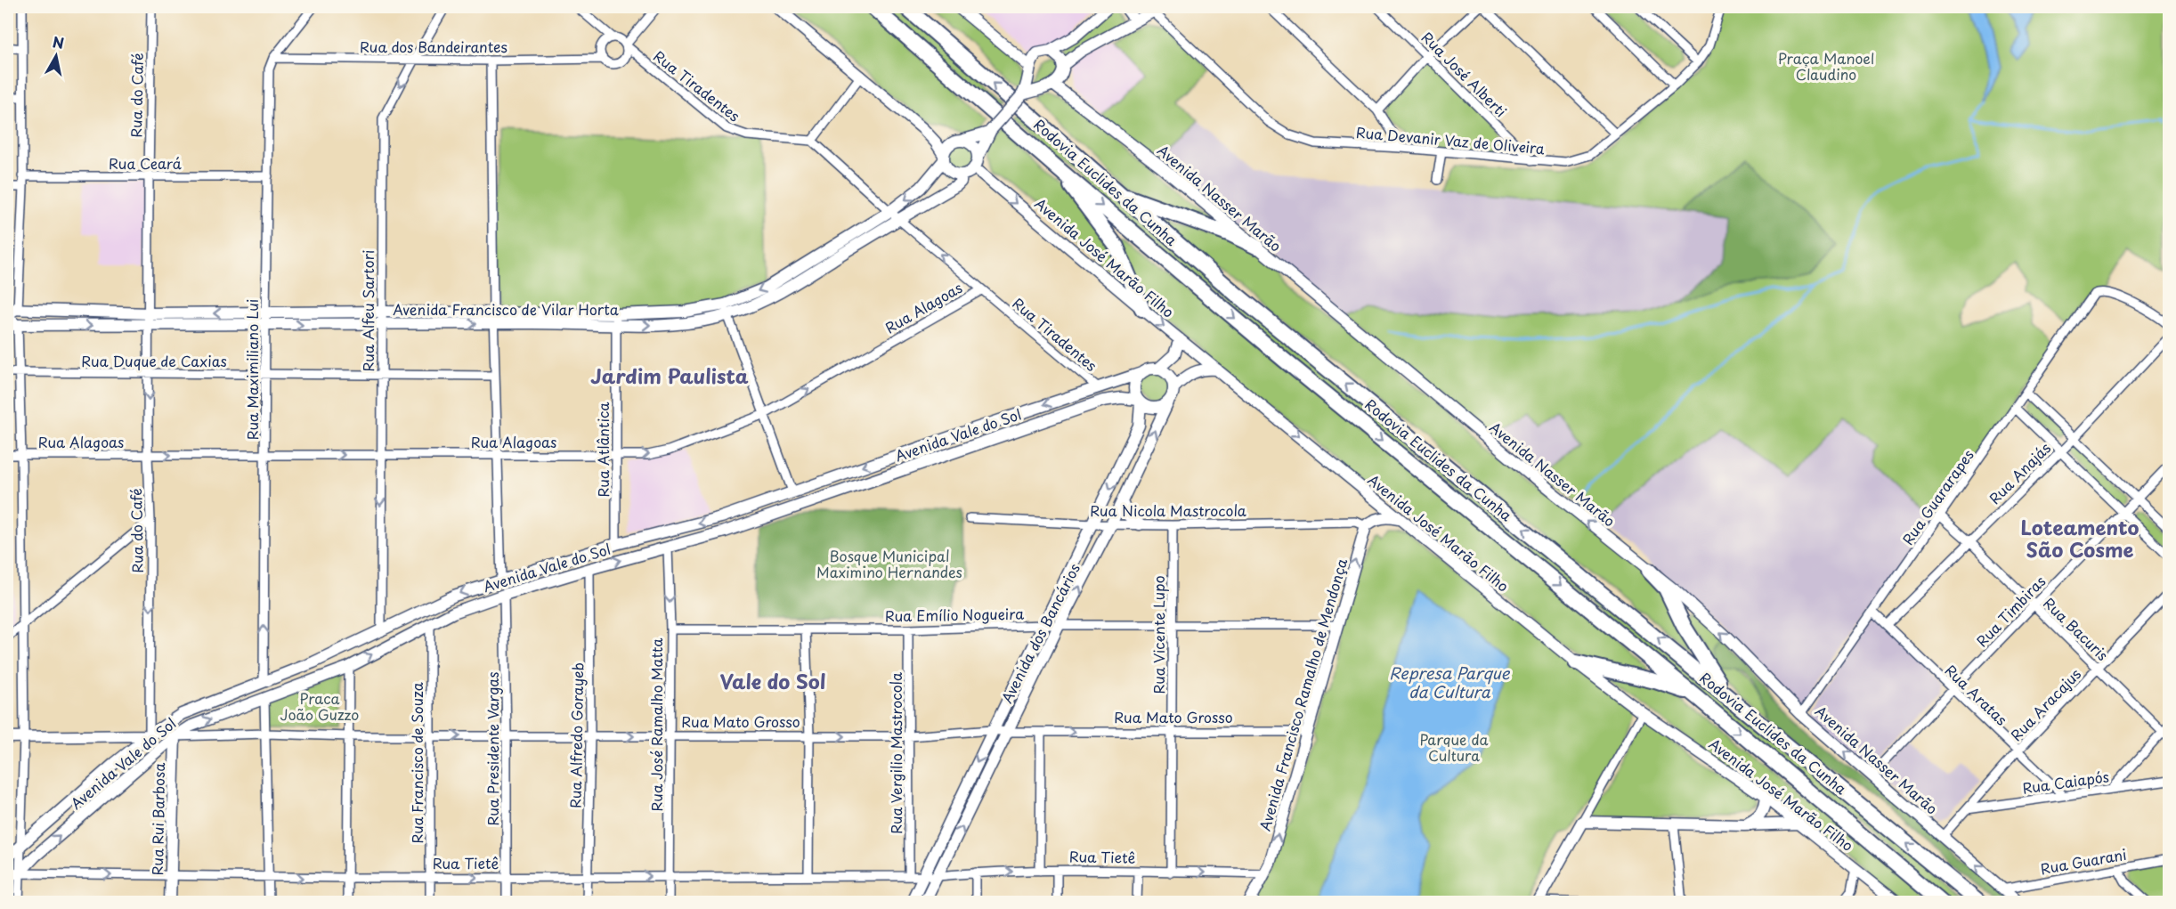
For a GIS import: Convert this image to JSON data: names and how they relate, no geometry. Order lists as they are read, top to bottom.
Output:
{
  "streets": {
    "highway": ["Rodovia Euclides da Cunha"],
    "main road": [
      "Avenida Nasser Marão",
      "Avenida José Marão Filho",
      "Avenida Francisco de Vilar Horta",
      "Avenida Vale do Sol",
      "Avenida dos Bancários",
      "Avenida Francisco Ramalho de Mendonça",
      "Rua Rui Barbosa",
      "Rua Tietê"
    ],
    "street": [
      "Rua dos Bandeirantes",
      "Rua José Alberti",
      "Rua Tiradentes",
      "Rua do Café",
      "Rua Devanir Vaz de Oliveira",
      "Rua Ceará",
      "Rua Alagoas",
      "Rua Alfeu Sartori",
      "Rua Duque de Caxias",
      "Rua Maximiliano Lui",
      "Rua Atlântica",
      "Rua Anajás",
      "Rua Guararapes",
      "Rua Nicola Mastrocola",
      "Rua Timbiras",
      "Rua Emílio Nogueira",
      "Rua Bacuris",
      "Rua Vicente Lupo",
      "Rua Aratas",
      "Rua Aracajus",
      "Rua Mato Grosso",
      "Rua José Ramalho Matta",
      "Rua Alfredo Gorayeb",
      "Rua Presidente Vargas",
      "Rua Vergilio Mastrocola",
      "Rua Francisco de Souza",
      "Rua Caiapós",
      "Rua Guarani"
    ]
  },
  "crossings": [
    ["Rua dos Bandeirantes", "Rua Tiradentes"],
    ["Rua dos Bandeirantes", "Rua Alfeu Sartori"],
    ["Rua dos Bandeirantes", "Rua Maximiliano Lui"],
    ["Rua José Alberti", "Rua Devanir Vaz de Oliveira"],
    ["Rua Tiradentes", "Rua Alagoas"],
    ["Rua Tiradentes", "Avenida Francisco de Vilar Horta"],
    ["Rua Tiradentes", "Avenida Vale do Sol"],
    ["Rua do Café", "Rua Ceará"],
    ["Rua do Café", "Rua Alagoas"],
    ["Rua do Café", "Avenida Francisco de Vilar Horta"],
    ["Rua do Café", "Rua Duque de Caxias"],
    ["Rua do Café", "Avenida Vale do Sol"],
    ["Rua Ceará", "Rua Maximiliano Lui"],
    ["Avenida Nasser Marão", "Rua Guararapes"],
    ["Avenida Nasser Marão", "Rua Timbiras"],
    ["Avenida Nasser Marão", "Rua Aracajus"],
    ["Avenida Nasser Marão", "Rua Guarani"],
    ["Avenida José Marão Filho", "Avenida Francisco de Vilar Horta"],
    ["Rua Alagoas", "Rua Alfeu Sartori"],
    ["Rua Alagoas", "Rua Maximiliano Lui"],
    ["Rua Alagoas", "Rua Atlântica"],
    ["Avenida Francisco de Vilar Horta", "Rua Alfeu Sartori"],
    ["Avenida Francisco de Vilar Horta", "Rua Maximiliano Lui"],
    ["Avenida Francisco de Vilar Horta", "Rua Atlântica"],
    ["Rua Alfeu Sartori", "Rua Duque de Caxias"],
    ["Rua Alfeu Sartori", "Avenida Vale do Sol"],
    ["Rua Duque de Caxias", "Rua Maximiliano Lui"],
    ["Rua Maximiliano Lui", "Avenida Vale do Sol"],
    ["Avenida Vale do Sol", "Rua Atlântica"],
    ["Avenida Vale do Sol", "Avenida dos Bancários"],
    ["Avenida Vale do Sol", "Rua Mato Grosso"],
    ["Avenida Vale do Sol", "Rua José Ramalho Matta"],
    ["Avenida Vale do Sol", "Rua Alfredo Gorayeb"],
    ["Avenida Vale do Sol", "Rua Presidente Vargas"],
    ["Avenida Vale do Sol", "Rua Francisco de Souza"],
    ["Avenida Vale do Sol", "Rua Rui Barbosa"],
    ["Avenida Vale do Sol", "Rua Tietê"],
    ["Rua Anajás", "Rua Bacuris"],
    ["Rua Anajás", "Rua Aratas"],
    ["Rua Guararapes", "Rua Bacuris"],
    ["Rua Guararapes", "Rua Aratas"],
    ["Rua Nicola Mastrocola", "Avenida dos Bancários"],
    ["Rua Nicola Mastrocola", "Rua Vicente Lupo"],
    ["Rua Nicola Mastrocola", "Avenida Francisco Ramalho de Mendonça"],
    ["Rua Timbiras", "Rua Bacuris"],
    ["Rua Timbiras", "Rua Aratas"],
    ["Rua Emílio Nogueira", "Avenida dos Bancários"],
    ["Rua Emílio Nogueira", "Rua Vicente Lupo"],
    ["Rua Emílio Nogueira", "Avenida Francisco Ramalho de Mendonça"],
    ["Rua Emílio Nogueira", "Rua José Ramalho Matta"],
    ["Rua Emílio Nogueira", "Rua Vergilio Mastrocola"],
    ["Rua Bacuris", "Rua Aracajus"],
    ["Avenida dos Bancários", "Rua Mato Grosso"],
    ["Avenida dos Bancários", "Rua Tietê"],
    ["Rua Vicente Lupo", "Rua Mato Grosso"],
    ["Rua Vicente Lupo", "Rua Tietê"],
    ["Avenida Francisco Ramalho de Mendonça", "Rua Mato Grosso"],
    ["Avenida Francisco Ramalho de Mendonça", "Rua Tietê"],
    ["Rua Aratas", "Rua Aracajus"],
    ["Rua Aratas", "Rua Caiapós"],
    ["Rua Aracajus", "Rua Caiapós"],
    ["Rua Mato Grosso", "Rua José Ramalho Matta"],
    ["Rua Mato Grosso", "Rua Alfredo Gorayeb"],
    ["Rua Mato Grosso", "Rua Presidente Vargas"],
    ["Rua Mato Grosso", "Rua Vergilio Mastrocola"],
    ["Rua Mato Grosso", "Rua Francisco de Souza"],
    ["Rua Mato Grosso", "Rua Rui Barbosa"],
    ["Rua José Ramalho Matta", "Rua Tietê"],
    ["Rua Alfredo Gorayeb", "Rua Tietê"],
    ["Rua Presidente Vargas", "Rua Tietê"],
    ["Rua Vergilio Mastrocola", "Rua Tietê"],
    ["Rua Francisco de Souza", "Rua Tietê"],
    ["Rua Rui Barbosa", "Rua Tietê"]
  ],
  "one_way": [
    "Rua do Café",
    "Avenida Nasser Marão",
    "Avenida José Marão Filho",
    "Rua Alagoas",
    "Rua Alfeu Sartori",
    "Rua Maximiliano Lui",
    "Avenida Francisco Ramalho de Mendonça",
    "Rua Tietê"
  ],
  "districts": ["Jardim Paulista", "Loteamento São Cosme", "Vale do Sol"],
  "water": ["Represa Parque da Cultura"],
  "parks": [
    "Praça Manoel Claudino",
    "Bosque Municipal Maximino Hernandes",
    "Praca João Guzzo",
    "Parque da Cultura"
  ],
  "north": "top"
}
